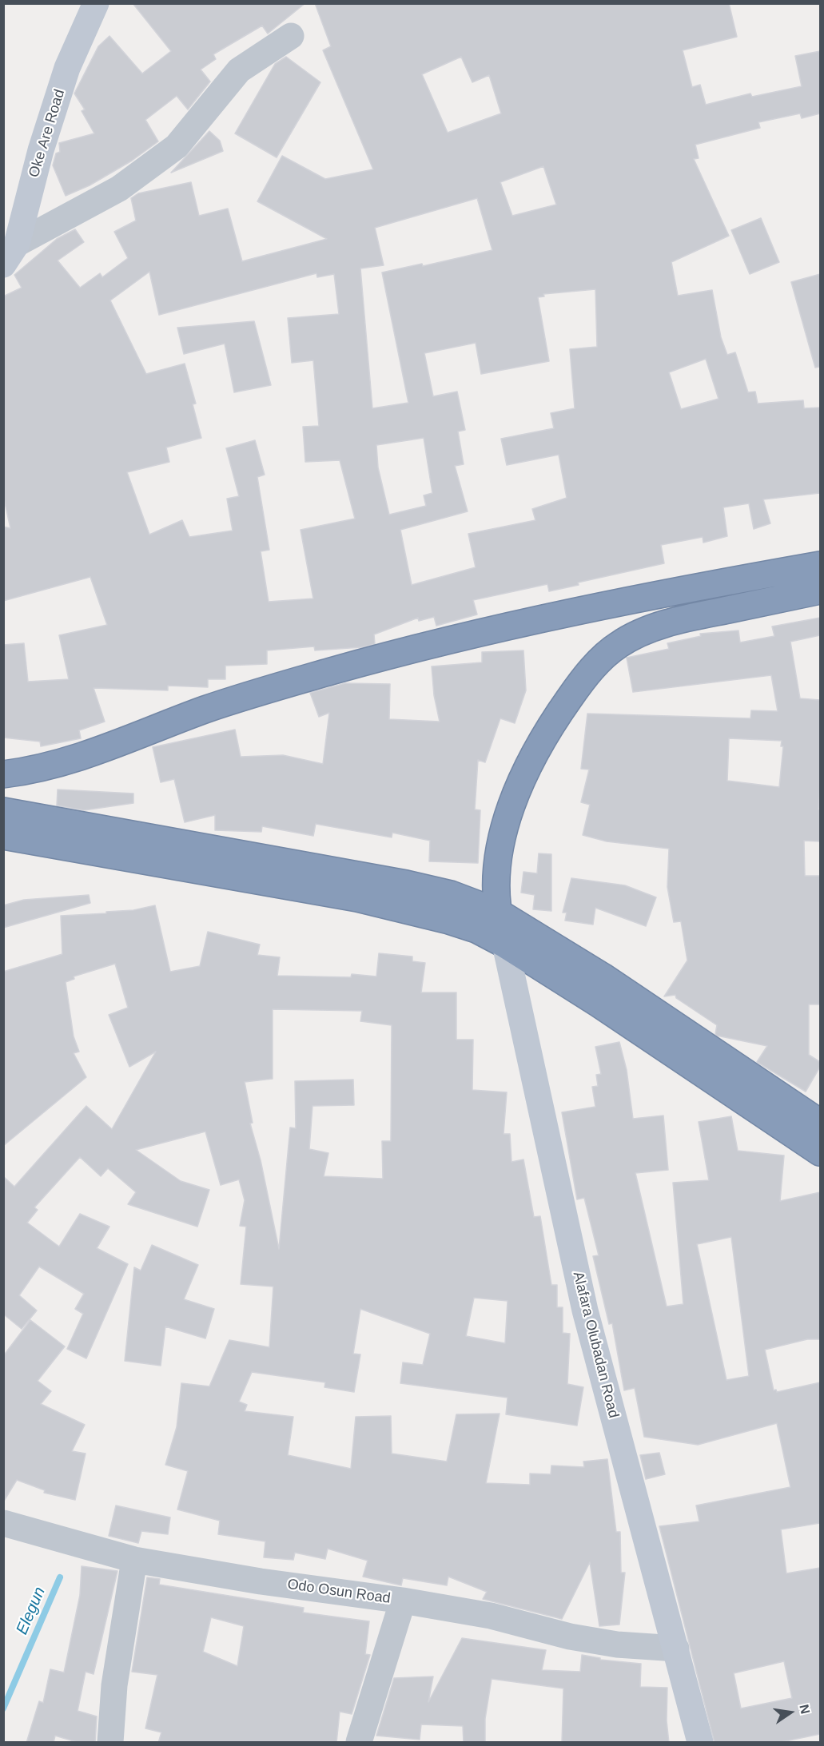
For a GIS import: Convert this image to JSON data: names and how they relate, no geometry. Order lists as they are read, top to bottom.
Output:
{
  "streets": {
    "street": ["Oke Are Road", "Alafara Olubadan Road", "Odo Osun Road"]
  },
  "crossings": [
    ["Alafara Olubadan Road", "Odo Osun Road"]
  ],
  "water": ["Elegun"],
  "north": "right"
}
